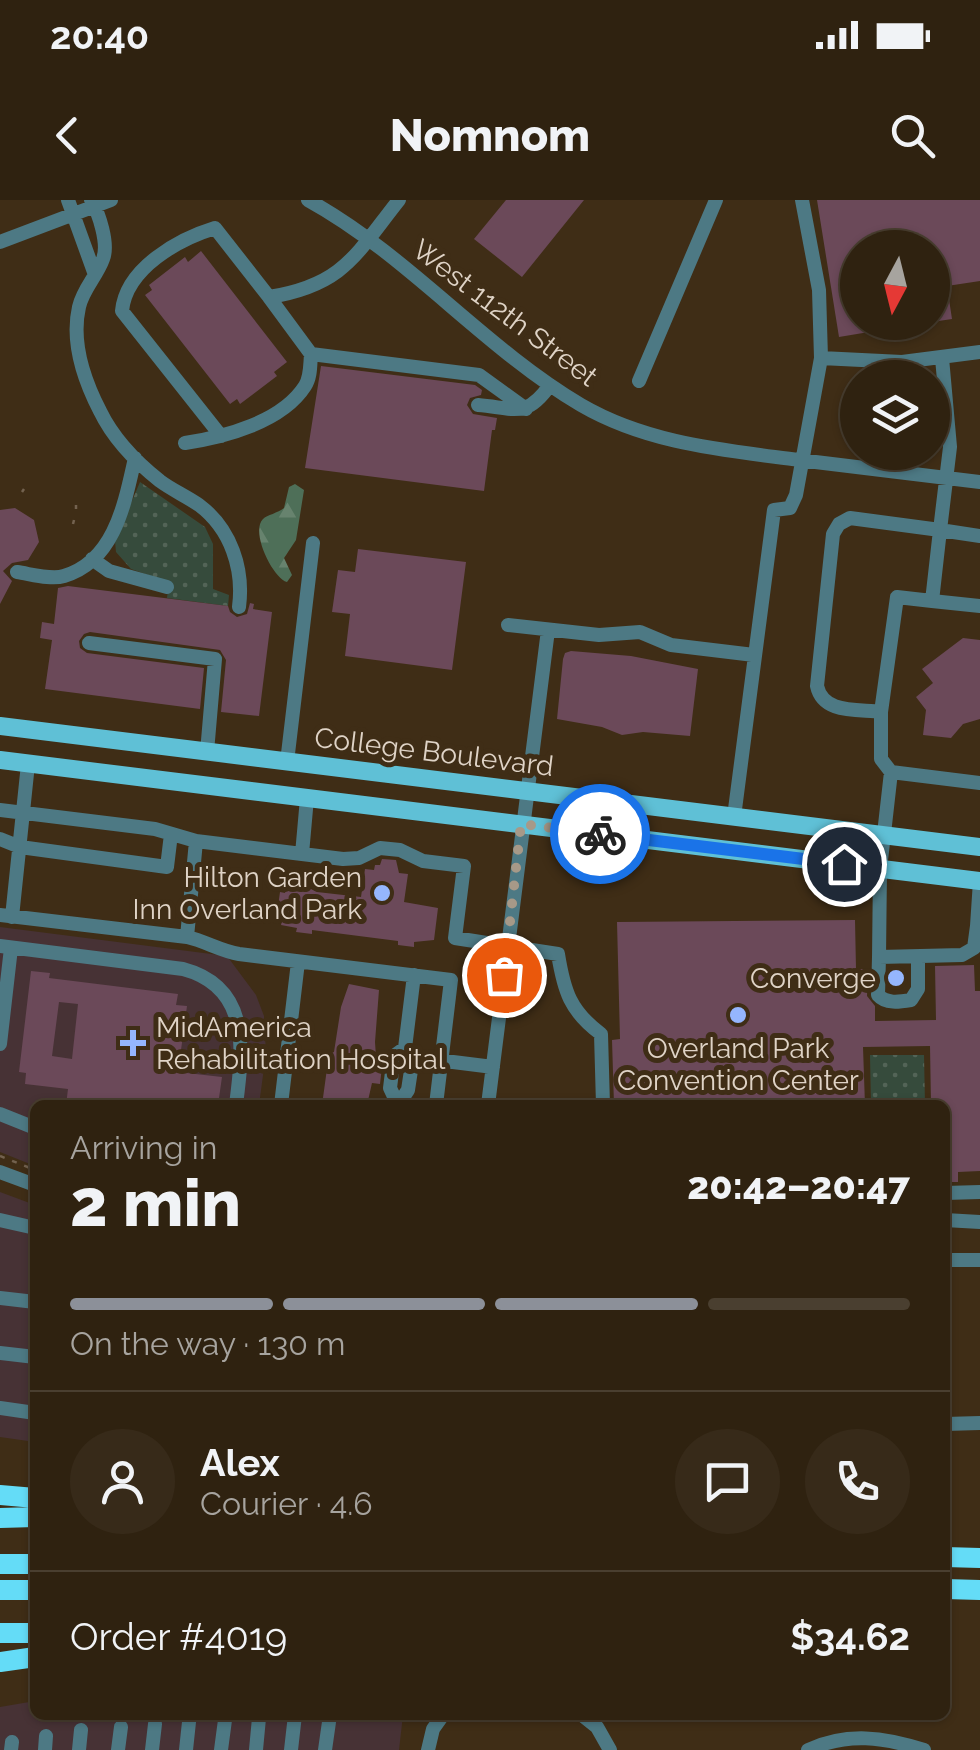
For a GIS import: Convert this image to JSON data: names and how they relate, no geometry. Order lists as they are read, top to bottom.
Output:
{
  "streets": {
    "main road": ["College Boulevard"],
    "street": ["West 112th Street"]
  },
  "places": {
    "other": ["Hilton Garden Inn Overland Park", "Converge", "Overland Park Convention Center"],
    "health": ["MidAmerica Rehabilitation Hospital"]
  },
  "north": "bottom",
  "page": {
    "status": "20:40",
    "header": "Nomnom",
    "heading": ["2 min", "Arriving in", "20:42–20:47"],
    "panel": [
      "Alex",
      "Courier · 4.6",
      "Order #4019",
      "$34.62"
    ],
    "bar": "On the way · 130 m"
  }
}
